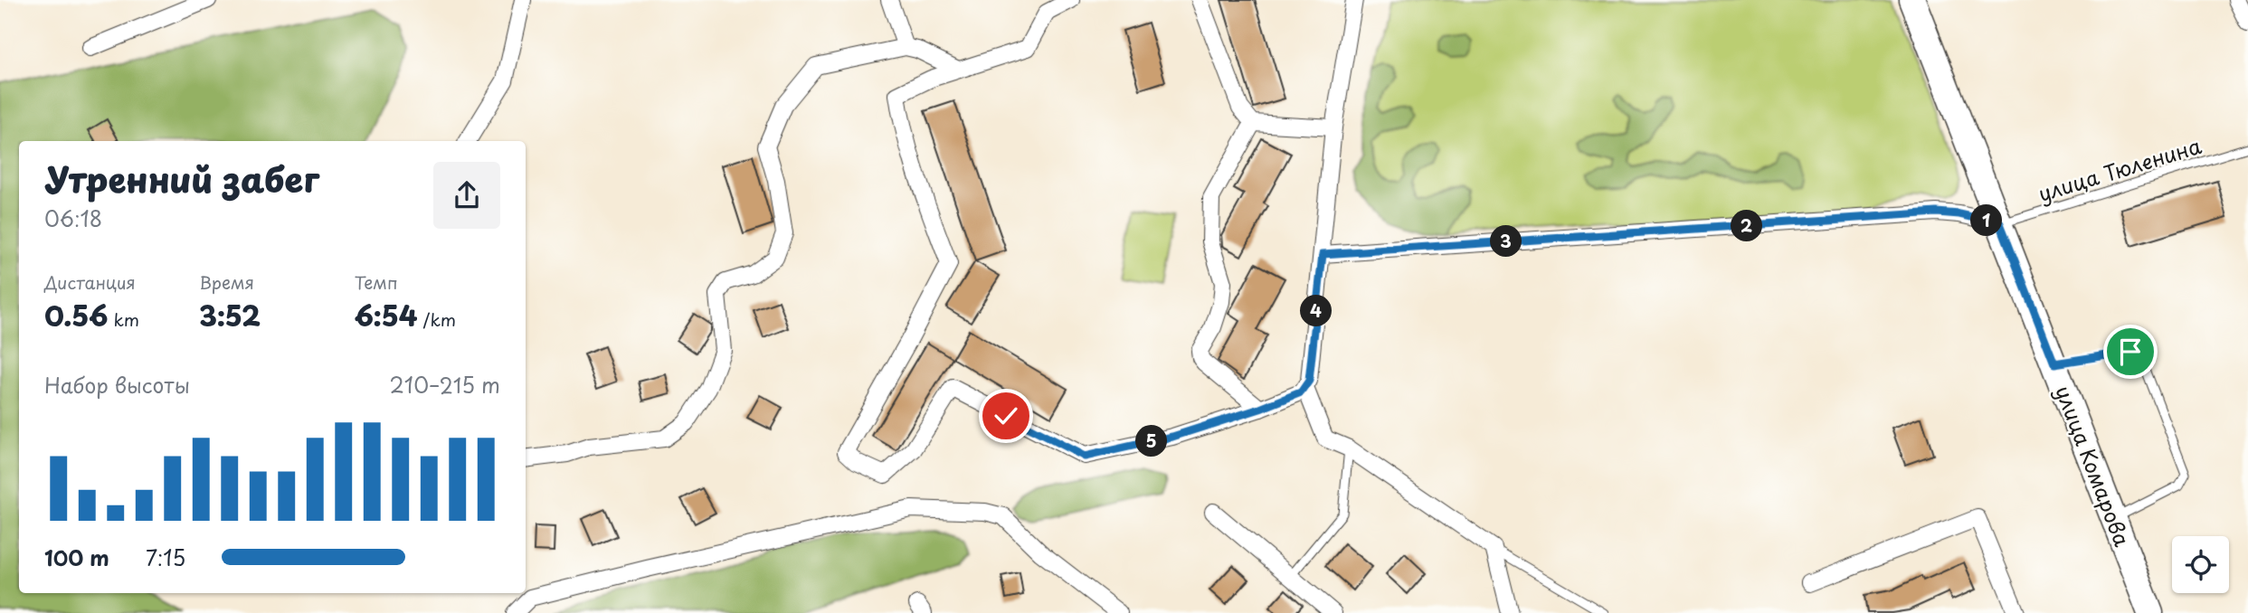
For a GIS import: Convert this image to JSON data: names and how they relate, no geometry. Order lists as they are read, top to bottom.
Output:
{
  "streets": {
    "main road": ["улица Комарова"],
    "lane": ["улица Тюленина"]
  },
  "crossings": [
    ["улица Тюленина", "улица Комарова"]
  ],
  "page": {
    "heading": ["Утренний забег", "06:18"],
    "pins": [
      "1",
      "2",
      "3",
      "4",
      "5"
    ],
    "stats": [
      ["Дистанция", "0.56 km"],
      ["Время", "3:52"],
      ["Темп", "6:54 /km"]
    ],
    "chart": ["Набор высоты", "210–215 m"],
    "list": [
      {
        "name": "100 m",
        "note": "7:15"
      }
    ]
  }
}
